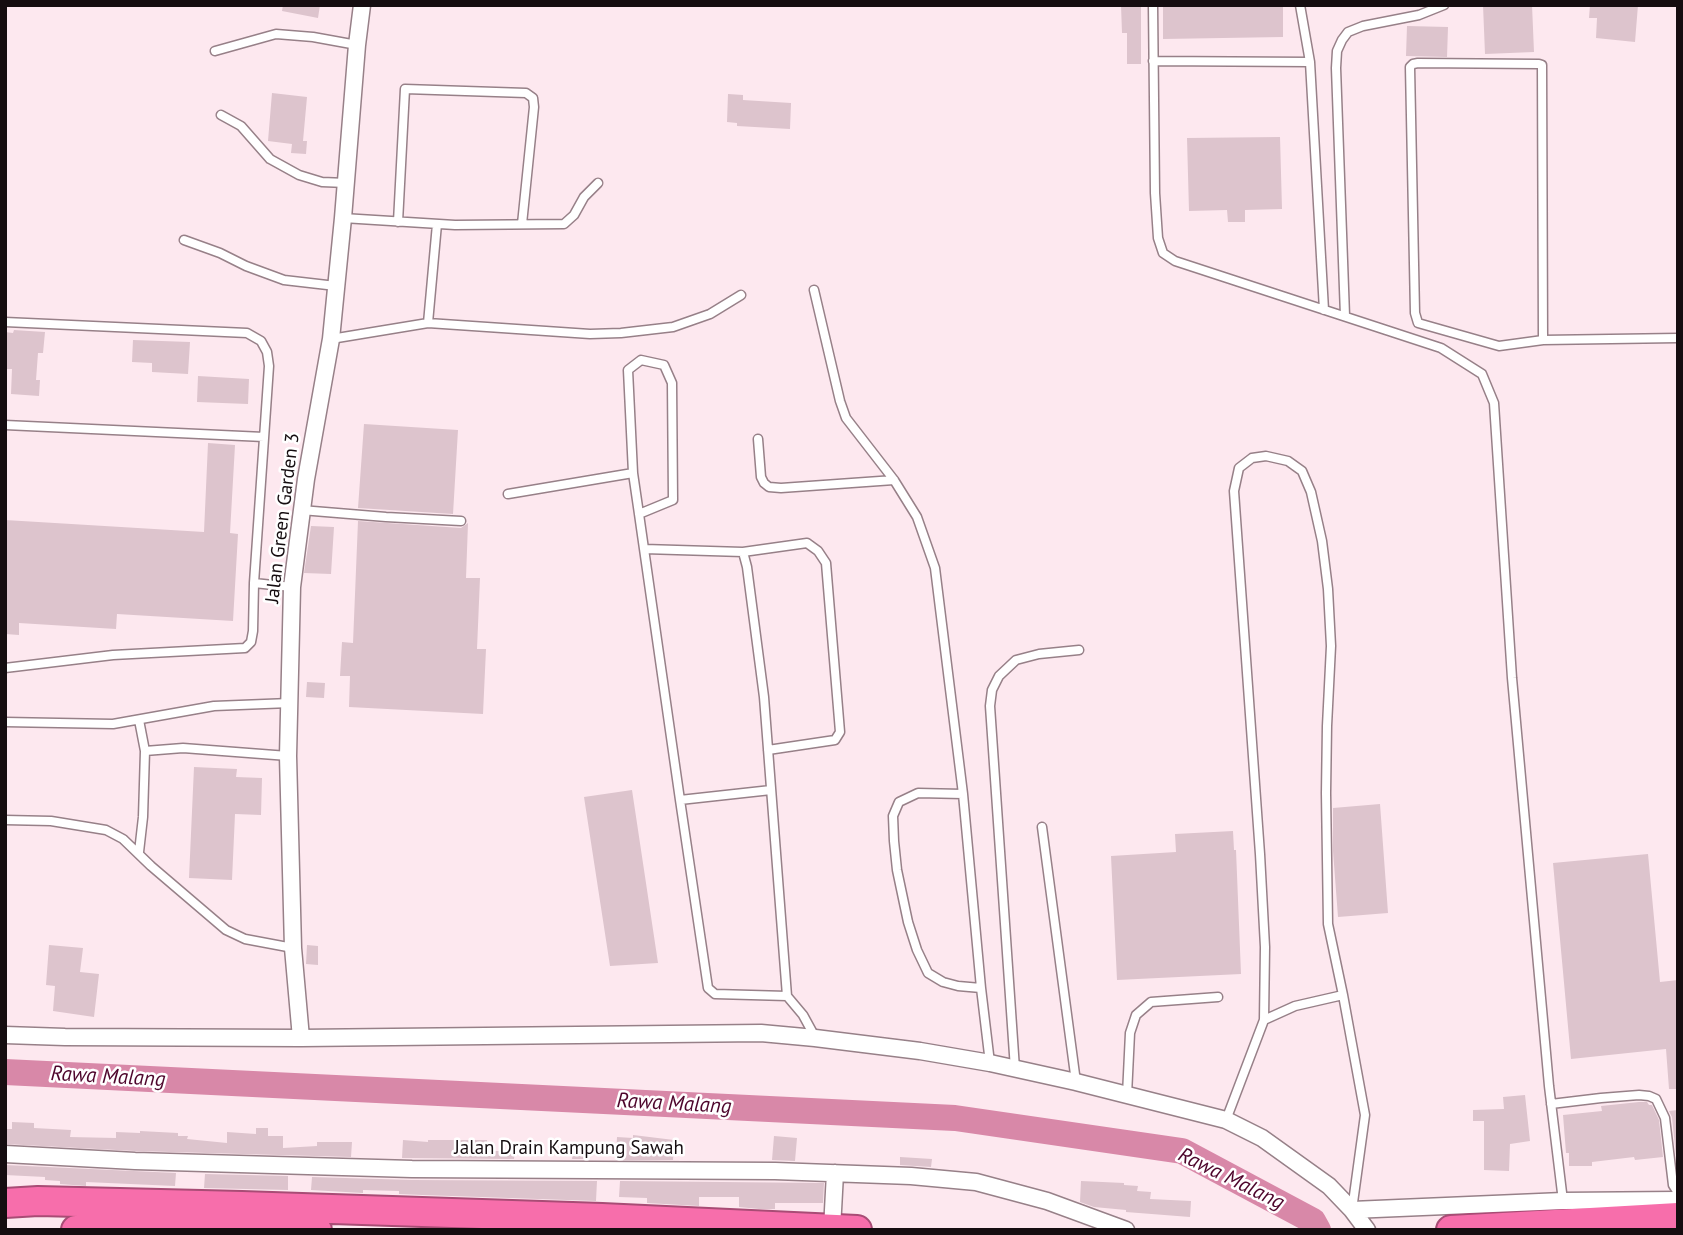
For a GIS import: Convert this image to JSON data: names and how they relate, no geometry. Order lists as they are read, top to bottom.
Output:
{
  "streets": {
    "street": ["Jalan Green Garden 3", "Jalan Drain Kampung Sawah"]
  },
  "water": ["Rawa Malang"]
}
